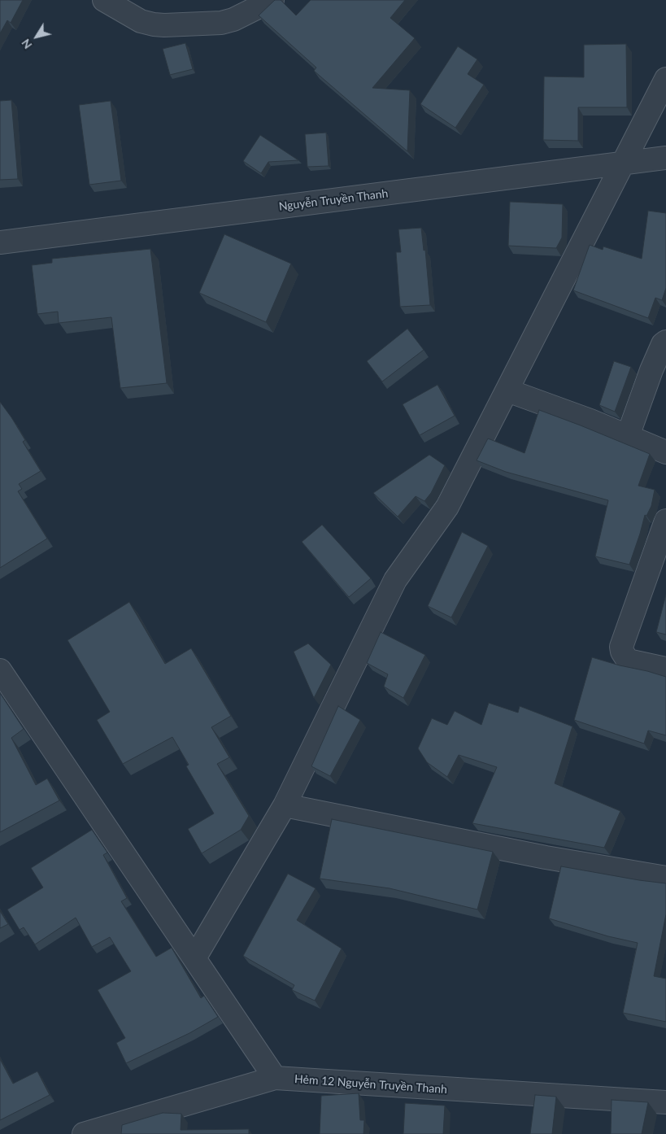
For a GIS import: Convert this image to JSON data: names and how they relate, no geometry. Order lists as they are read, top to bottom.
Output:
{
  "streets": {
    "street": ["Nguyễn Truyền Thanh", "Hẻm 12 Nguyễn Truyền Thanh"]
  },
  "north": "bottom left"
}
